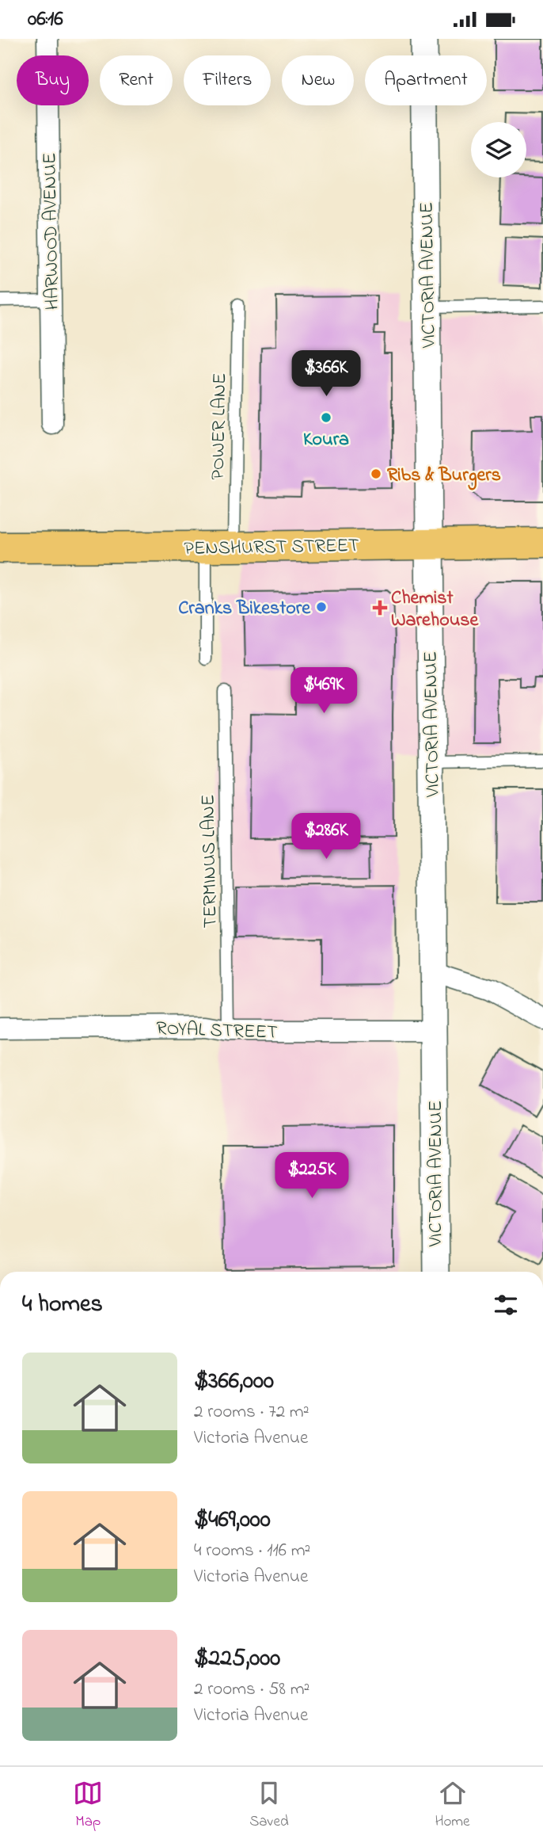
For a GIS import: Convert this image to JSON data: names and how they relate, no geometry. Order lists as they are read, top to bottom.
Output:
{
  "streets": {
    "main road": ["PENSHURST STREET"],
    "street": ["HARWOOD AVENUE", "VICTORIA AVENUE", "ROYAL STREET"],
    "lane": ["POWER LANE", "TERMINUS LANE"]
  },
  "crossings": [
    ["VICTORIA AVENUE", "PENSHURST STREET"],
    ["VICTORIA AVENUE", "ROYAL STREET"],
    ["POWER LANE", "PENSHURST STREET"],
    ["TERMINUS LANE", "ROYAL STREET"]
  ],
  "places": {
    "other": ["Koura", "Ribs & Burgers", "Cranks Bikestore"],
    "health": ["Chemist Warehouse"]
  },
  "page": {
    "status": "06:16",
    "chip": [
      "Buy",
      "Rent",
      "Filters",
      "New",
      "Apartment"
    ],
    "price": [
      "$366K",
      "$469K",
      "$286K",
      "$225K"
    ],
    "heading": "4 homes",
    "list": [
      {
        "name": "$366,000",
        "note": "2 rooms · 72 m² · Victoria Avenue"
      },
      {
        "name": "$469,000",
        "note": "4 rooms · 116 m² · Victoria Avenue"
      },
      {
        "name": "$225,000",
        "note": "2 rooms · 58 m² · Victoria Avenue"
      }
    ],
    "tabs": ["Map", "Saved", "Home"]
  }
}
